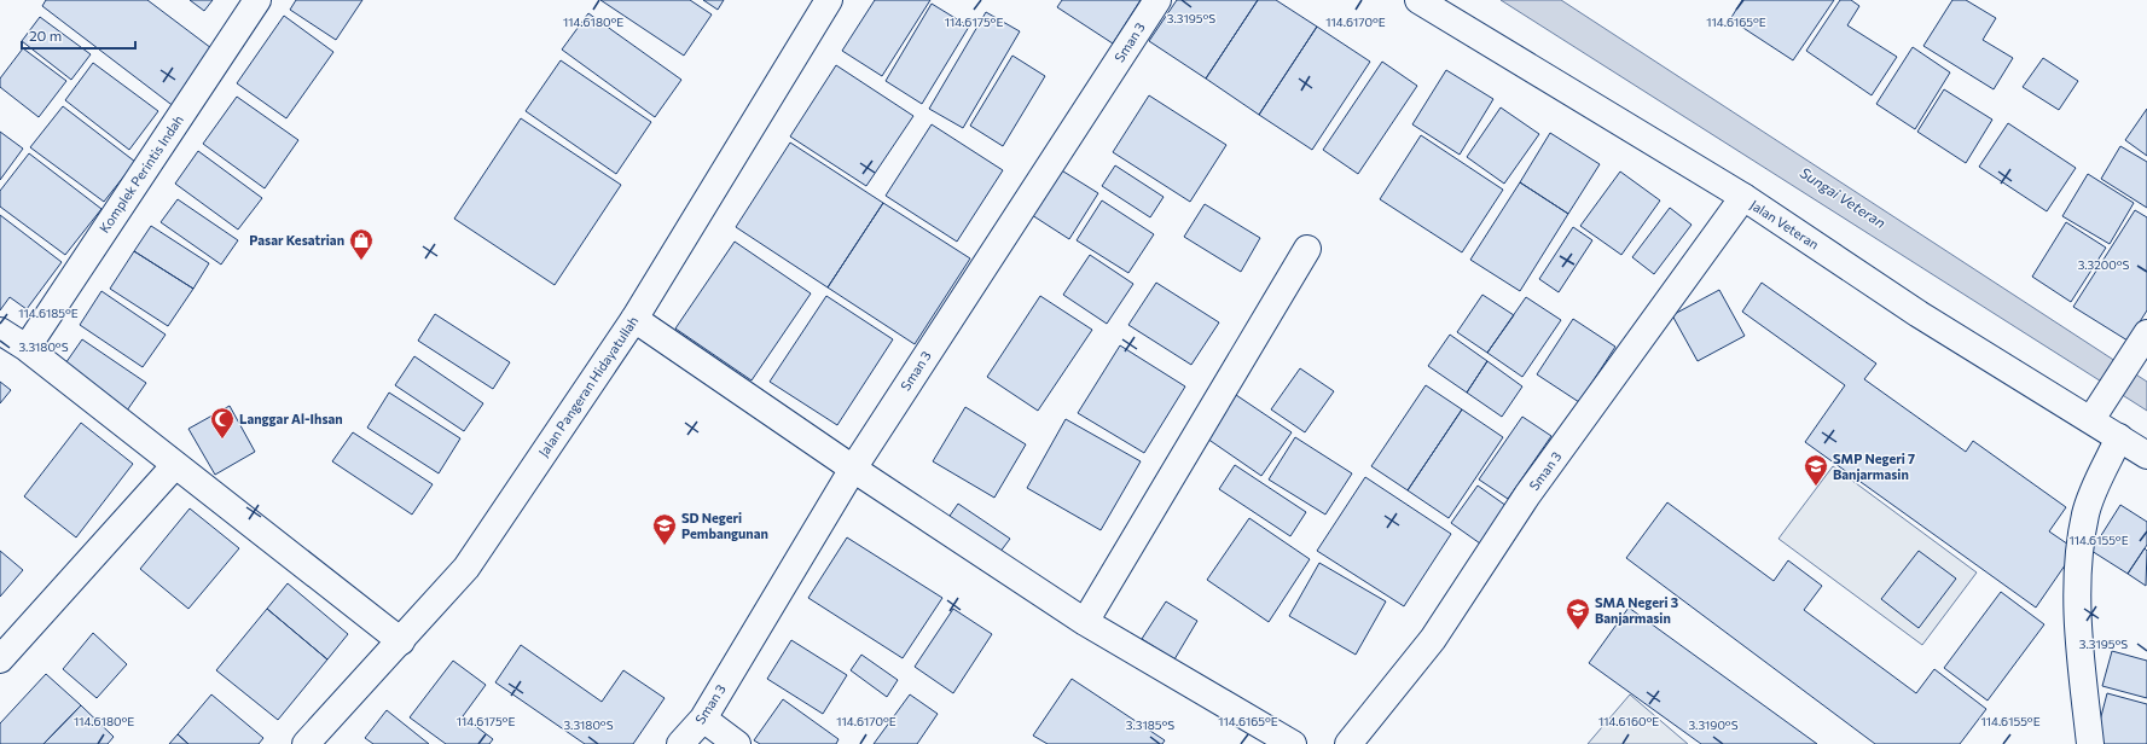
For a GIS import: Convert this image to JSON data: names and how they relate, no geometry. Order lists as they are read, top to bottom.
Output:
{
  "streets": {
    "street": [
      "Sman 3",
      "Komplek Perintis Indah",
      "Jalan Veteran",
      "Jalan Pangeran Hidayatullah"
    ]
  },
  "crossings": [
    ["Sman 3", "Jalan Veteran"]
  ],
  "water": ["Sungai Veteran"],
  "places": {
    "shop": ["Pasar Kesatrian"],
    "mosque": ["Langgar Al-Ihsan"],
    "school or university": ["SMP Negeri 7 Banjarmasin", "SD Negeri Pembangunan", "SMA Negeri 3 Banjarmasin"]
  },
  "scale_bar": "20 m",
  "coordinates": [
    "3.3195°S",
    "114.6180°E",
    "114.6175°E",
    "114.6170°E",
    "114.6165°E",
    "3.3200°S",
    "114.6185°E",
    "3.3180°S",
    "114.6155°E",
    "114.6160°E",
    "3.3185°S",
    "3.3190°S"
  ]
}
